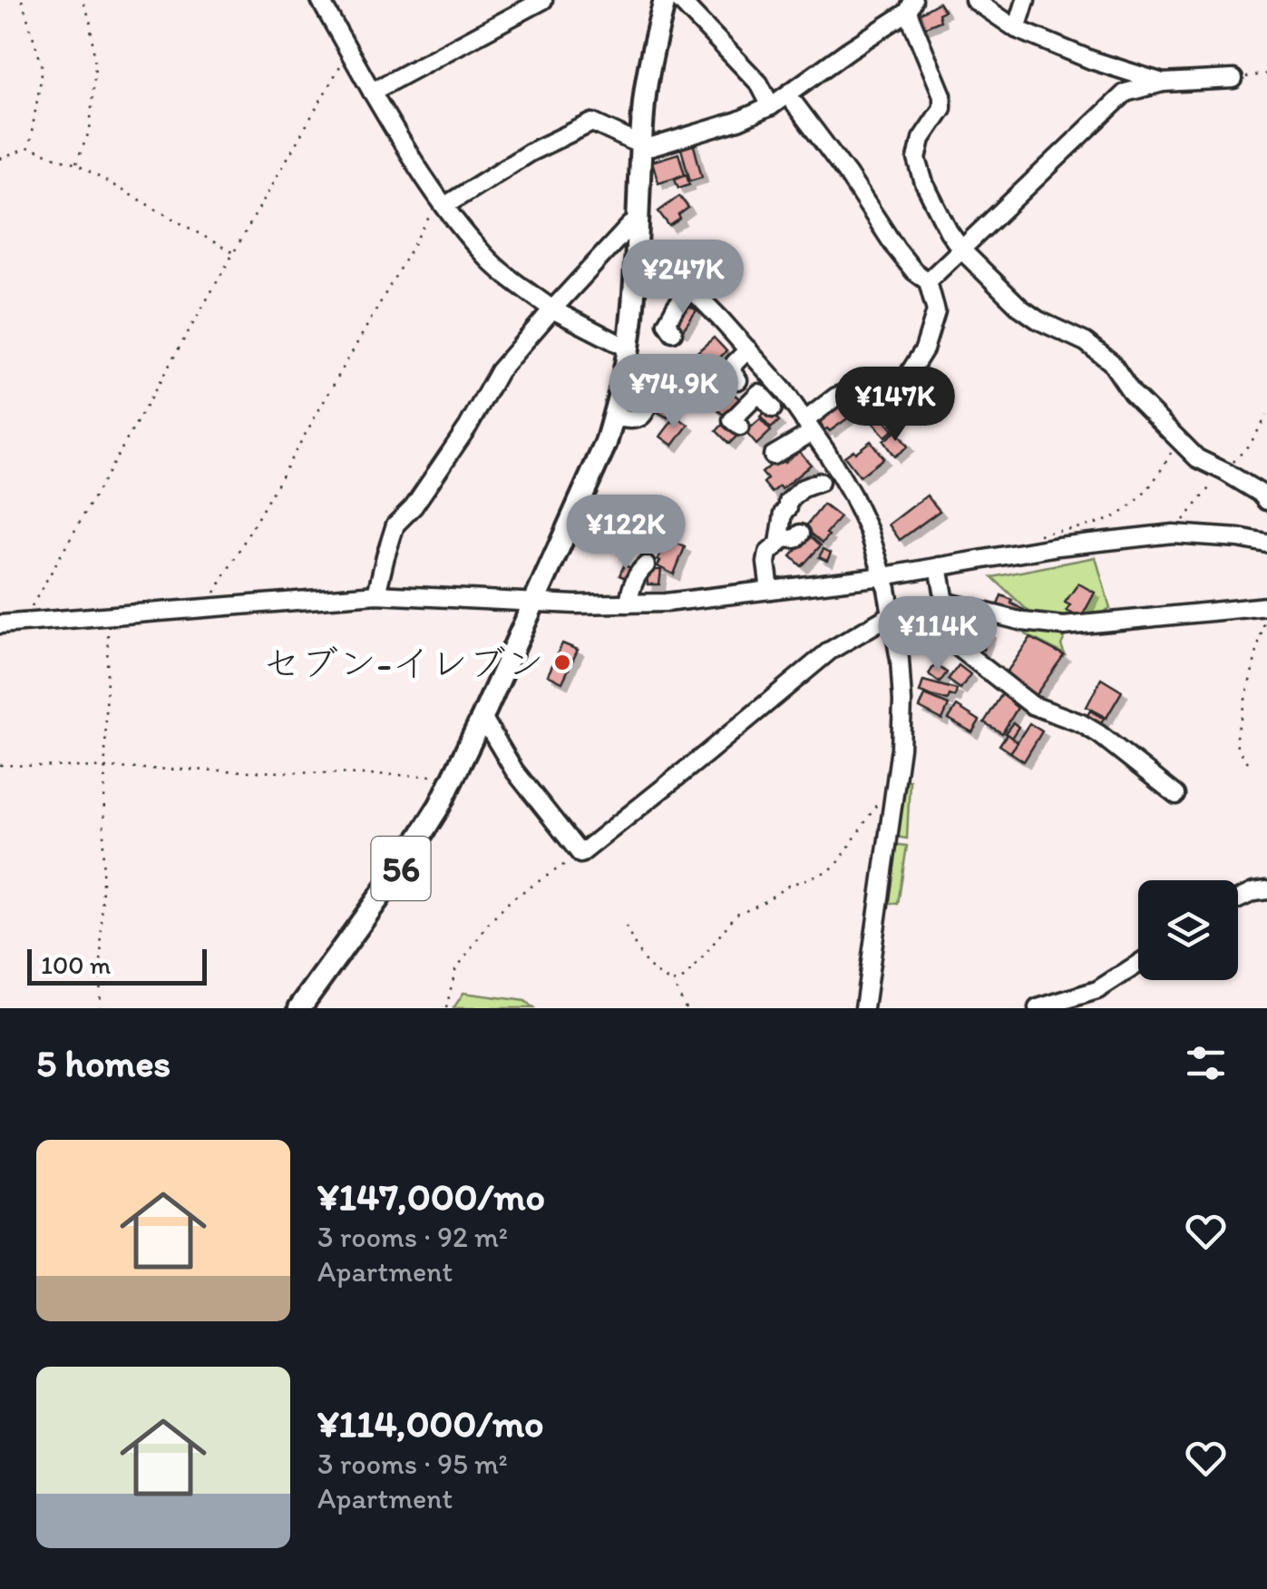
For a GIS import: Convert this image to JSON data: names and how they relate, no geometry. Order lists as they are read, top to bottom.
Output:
{
  "streets": {
    "main road": ["56"]
  },
  "places": ["セブン-イレブン"],
  "scale_bar": "100 m",
  "page": {
    "price": [
      "¥247K",
      "¥74.9K",
      "¥147K",
      "¥122K",
      "¥114K"
    ],
    "scale": "100 m",
    "heading": "5 homes",
    "list": [
      {
        "name": "¥147,000/mo",
        "note": "3 rooms · 92 m² · Apartment"
      },
      {
        "name": "¥114,000/mo",
        "note": "3 rooms · 95 m² · Apartment"
      }
    ]
  }
}
